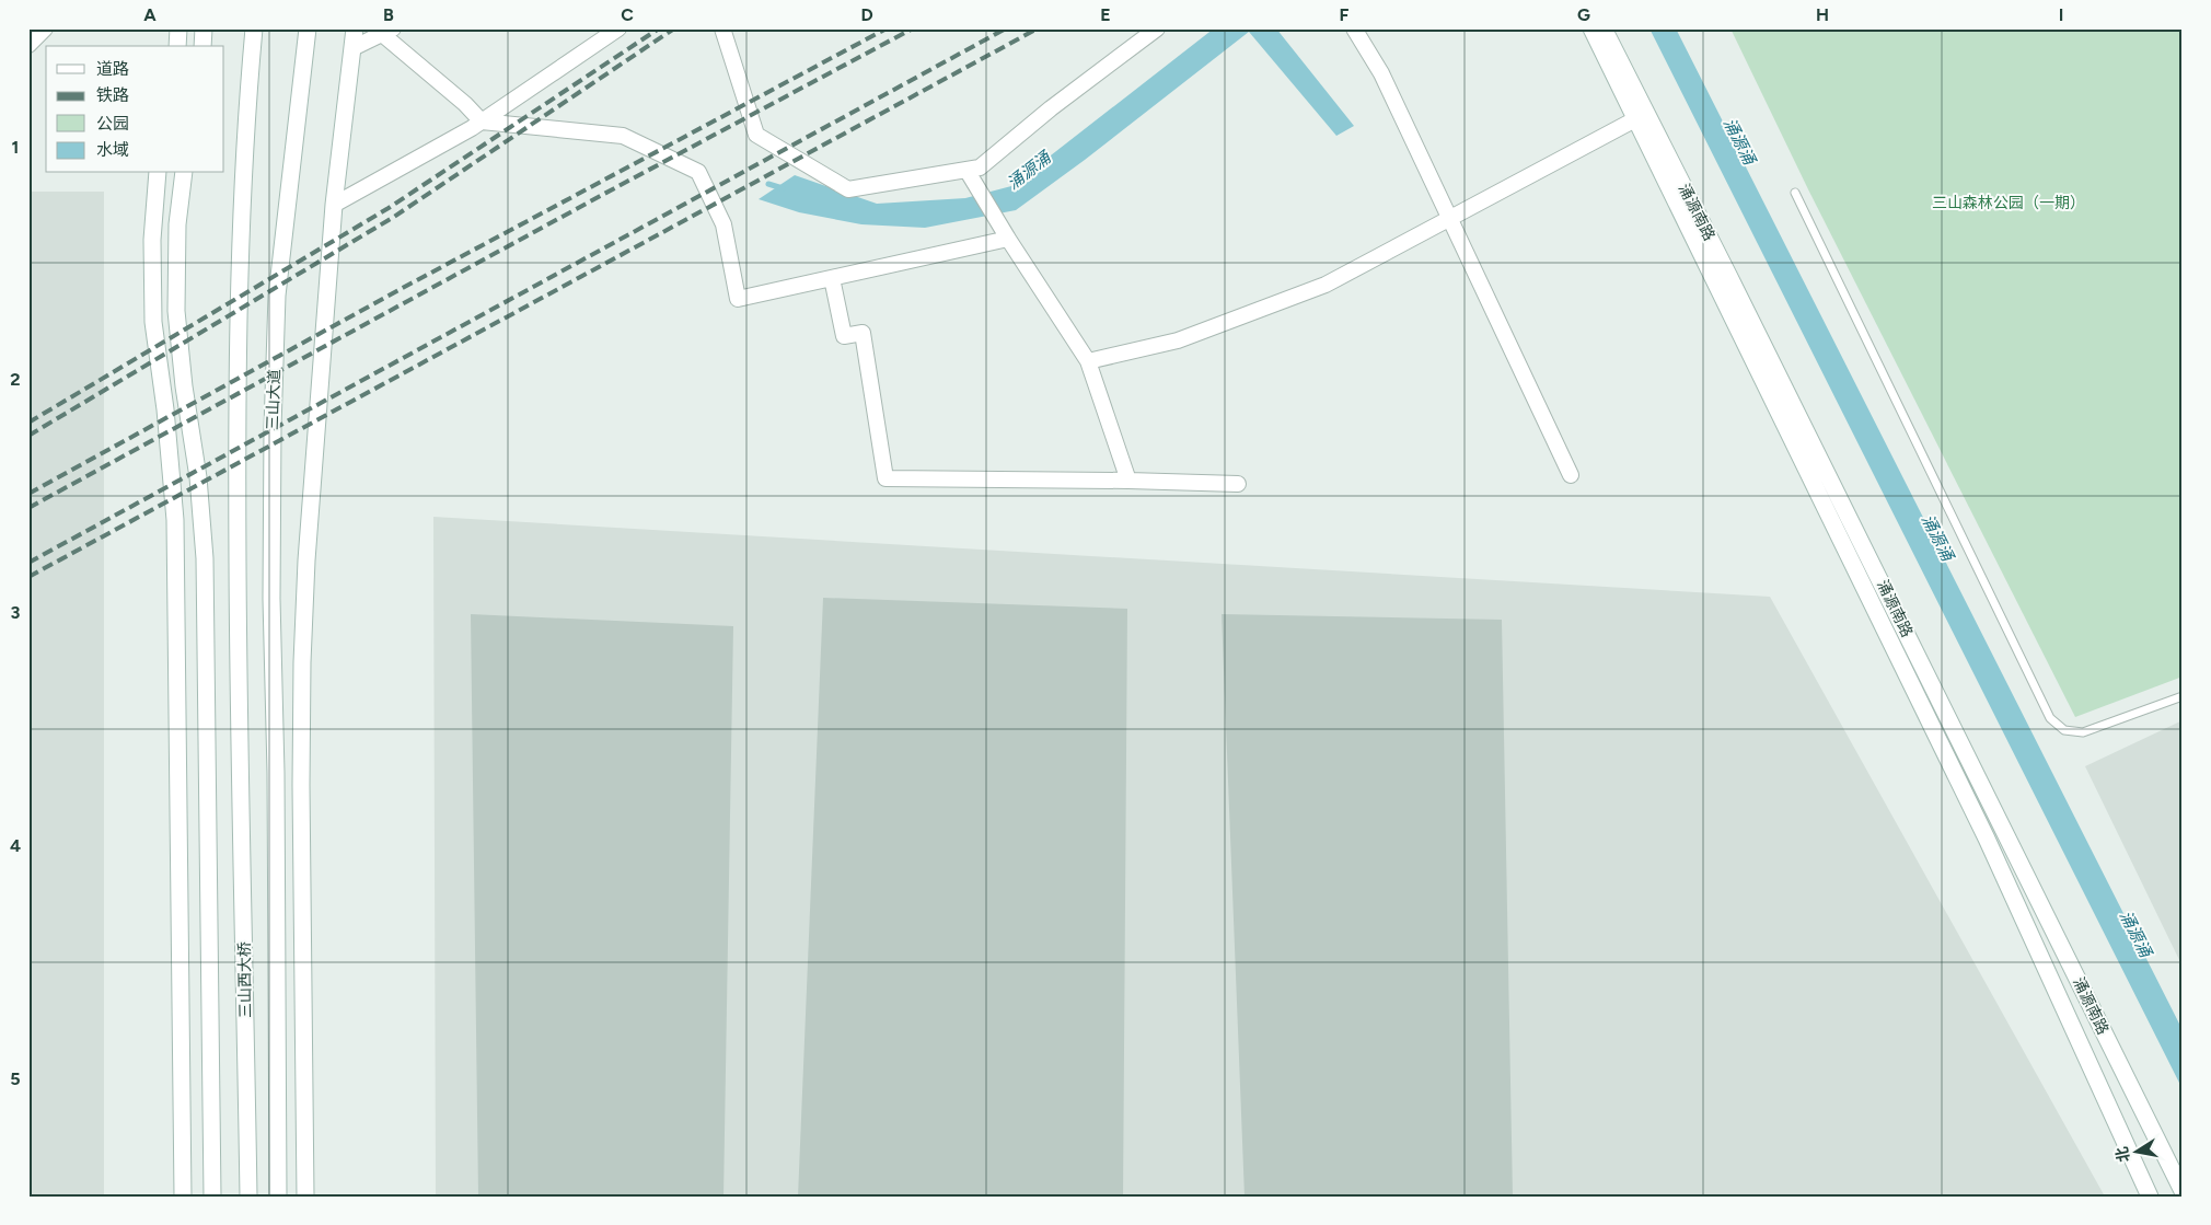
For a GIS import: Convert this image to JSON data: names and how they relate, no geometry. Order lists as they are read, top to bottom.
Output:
{
  "streets": {
    "main road": ["涌源南路", "三山大道", "三山西大桥"]
  },
  "crossings": [
    ["三山大道", "三山西大桥"]
  ],
  "water": ["涌源涌"],
  "parks": ["三山森林公园（一期）"],
  "legend": [
    "道路",
    "铁路",
    "公园",
    "水域"
  ],
  "north": "left",
  "grid": {
    "columns": [
      "A",
      "B",
      "C",
      "D",
      "E",
      "F",
      "G",
      "H",
      "I"
    ],
    "rows": [
      "1",
      "2",
      "3",
      "4",
      "5"
    ]
  }
}
